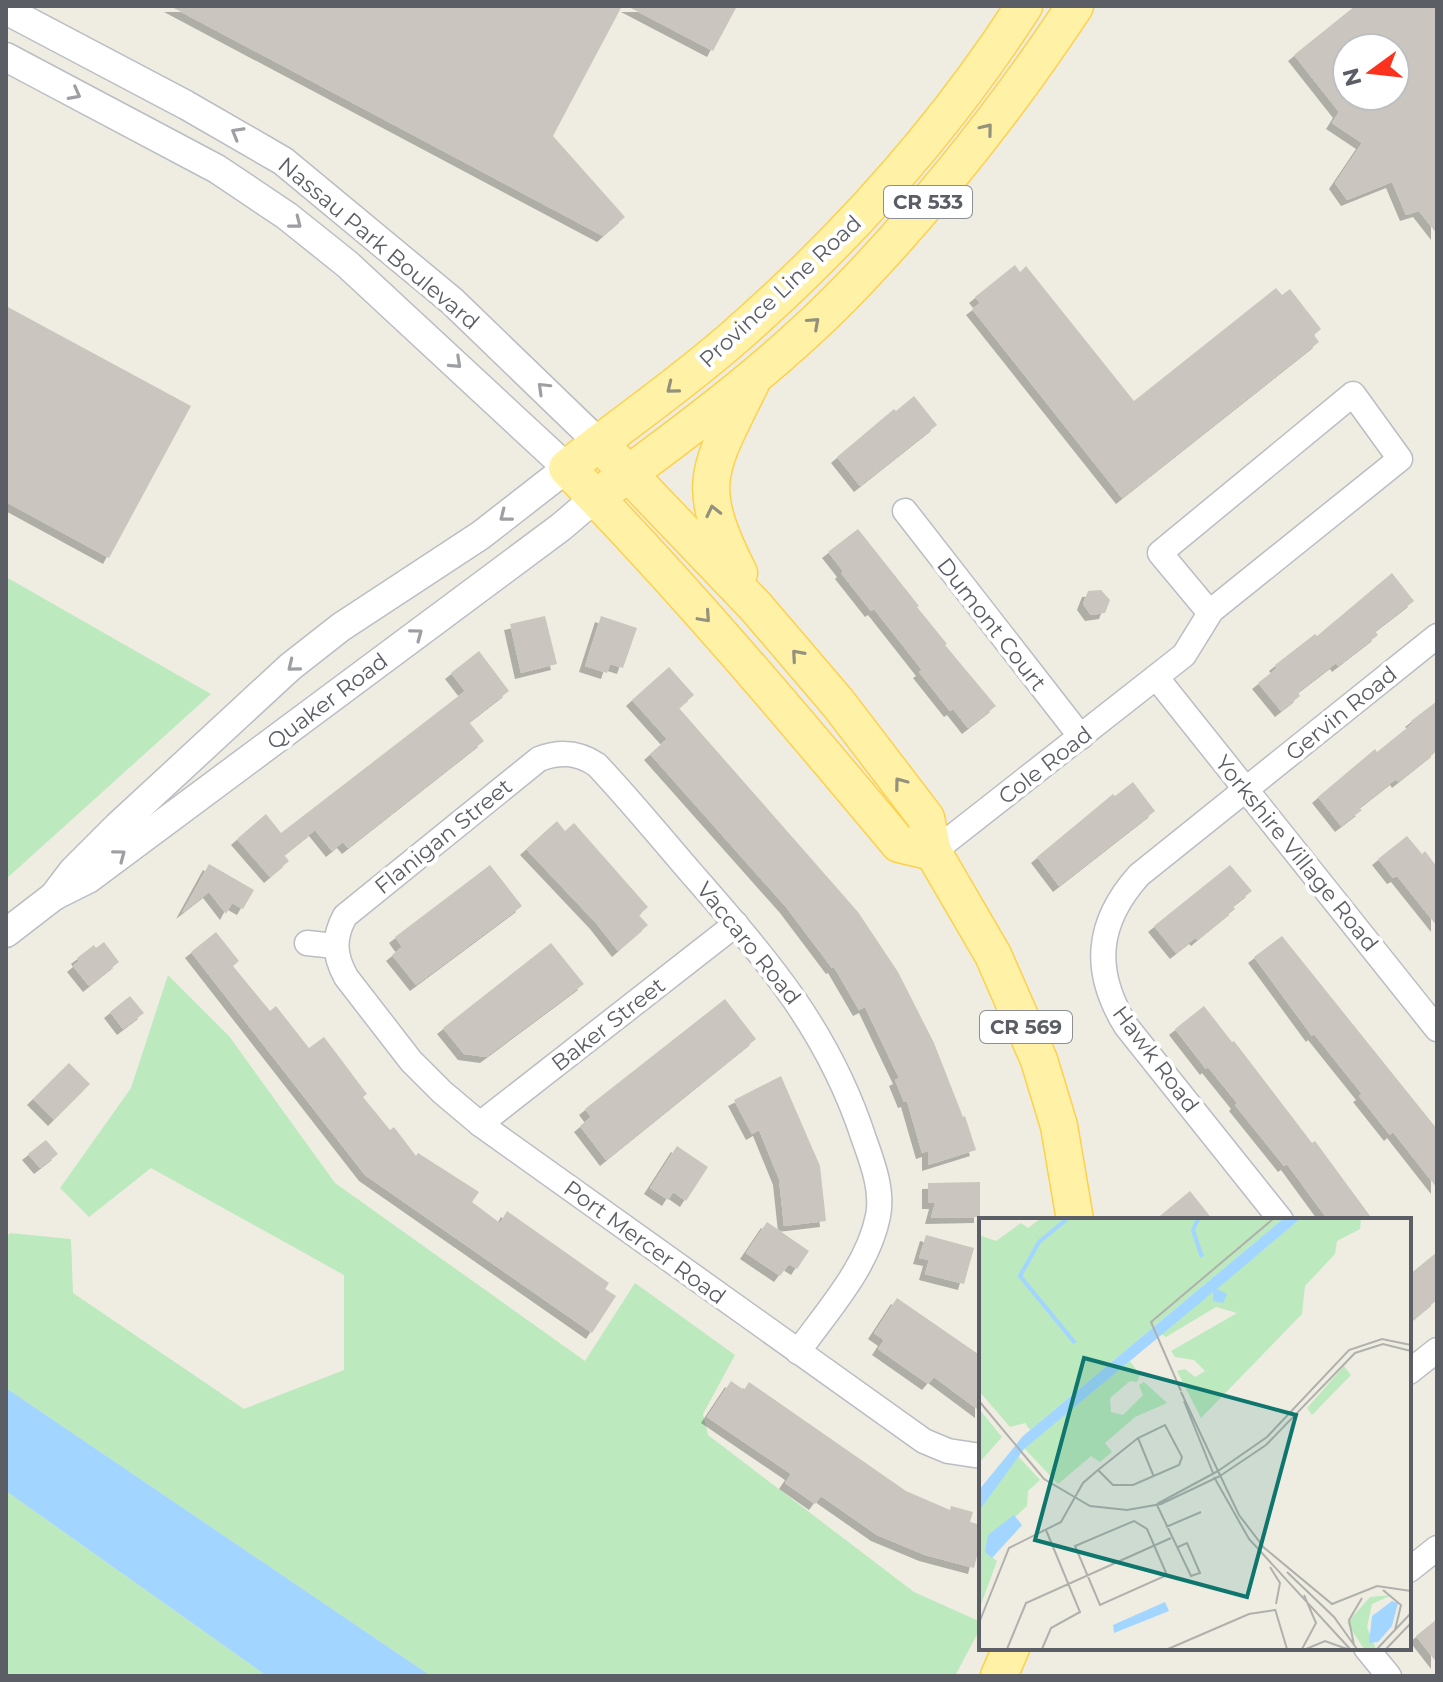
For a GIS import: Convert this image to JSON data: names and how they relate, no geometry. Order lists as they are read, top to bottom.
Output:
{
  "streets": {
    "main road": ["CR 533", "Province Line Road", "CR 569"],
    "street": [
      "Nassau Park Boulevard",
      "Dumont Court",
      "Quaker Road",
      "Gervin Road",
      "Cole Road",
      "Flanigan Street",
      "Yorkshire Village Road",
      "Vaccaro Road",
      "Baker Street",
      "Hawk Road",
      "Port Mercer Road"
    ]
  },
  "crossings": [
    ["CR 533", "Nassau Park Boulevard"],
    ["CR 533", "Province Line Road"],
    ["CR 533", "Quaker Road"],
    ["CR 533", "CR 569"],
    ["Nassau Park Boulevard", "Province Line Road"],
    ["Nassau Park Boulevard", "Quaker Road"],
    ["Nassau Park Boulevard", "CR 569"],
    ["Province Line Road", "CR 569"],
    ["Dumont Court", "Cole Road"],
    ["Gervin Road", "Yorkshire Village Road"],
    ["Gervin Road", "Hawk Road"],
    ["Cole Road", "Yorkshire Village Road"],
    ["Cole Road", "CR 569"],
    ["Flanigan Street", "Vaccaro Road"],
    ["Flanigan Street", "Port Mercer Road"],
    ["Yorkshire Village Road", "Hawk Road"],
    ["Vaccaro Road", "Baker Street"],
    ["Vaccaro Road", "Port Mercer Road"],
    ["Baker Street", "Port Mercer Road"]
  ],
  "north": "left"
}
